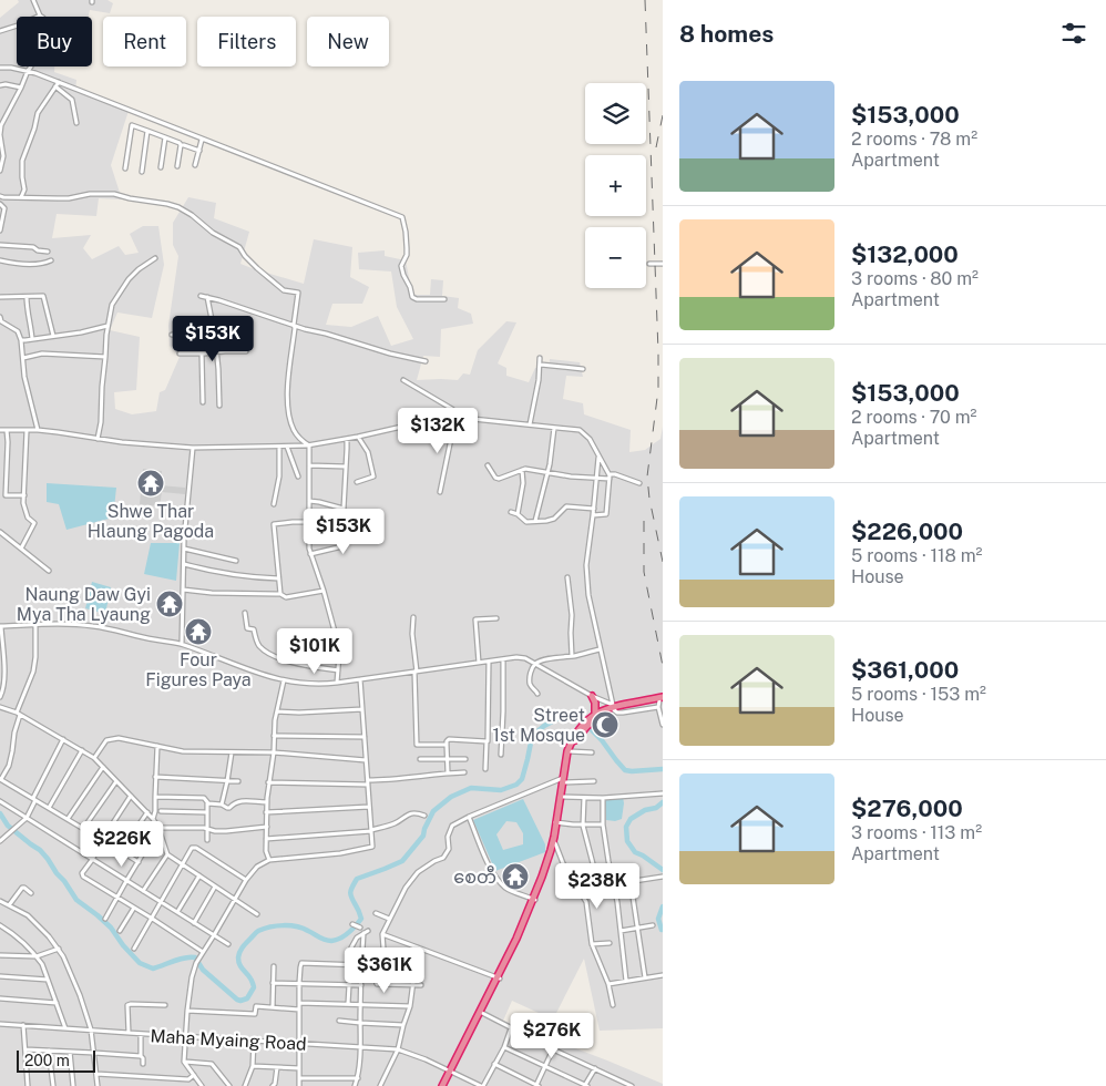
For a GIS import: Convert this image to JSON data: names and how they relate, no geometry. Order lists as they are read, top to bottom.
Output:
{
  "streets": {
    "street": ["Maha Myaing Road"]
  },
  "places": {
    "temple": [
      "Shwe Thar Hlaung Pagoda",
      "Naung Daw Gyi Mya Tha Lyaung",
      "Four Figures Paya",
      "စေတီ"
    ],
    "mosque": ["Street 1st Mosque"]
  },
  "scale_bar": "200 m",
  "page": {
    "heading": "8 homes",
    "chip": [
      "Buy",
      "Rent",
      "Filters",
      "New"
    ],
    "list": [
      {
        "name": "$153,000",
        "note": "2 rooms · 78 m² · Apartment"
      },
      {
        "name": "$132,000",
        "note": "3 rooms · 80 m² · Apartment"
      },
      {
        "name": "$153,000",
        "note": "2 rooms · 70 m² · Apartment"
      },
      {
        "name": "$226,000",
        "note": "5 rooms · 118 m² · House"
      },
      {
        "name": "$361,000",
        "note": "5 rooms · 153 m² · House"
      },
      {
        "name": "$276,000",
        "note": "3 rooms · 113 m² · Apartment"
      }
    ],
    "map_buttons": ["+", "−"],
    "price": [
      "$153K",
      "$132K",
      "$153K",
      "$101K",
      "$226K",
      "$238K",
      "$361K",
      "$276K"
    ],
    "scale": "200 m"
  }
}
